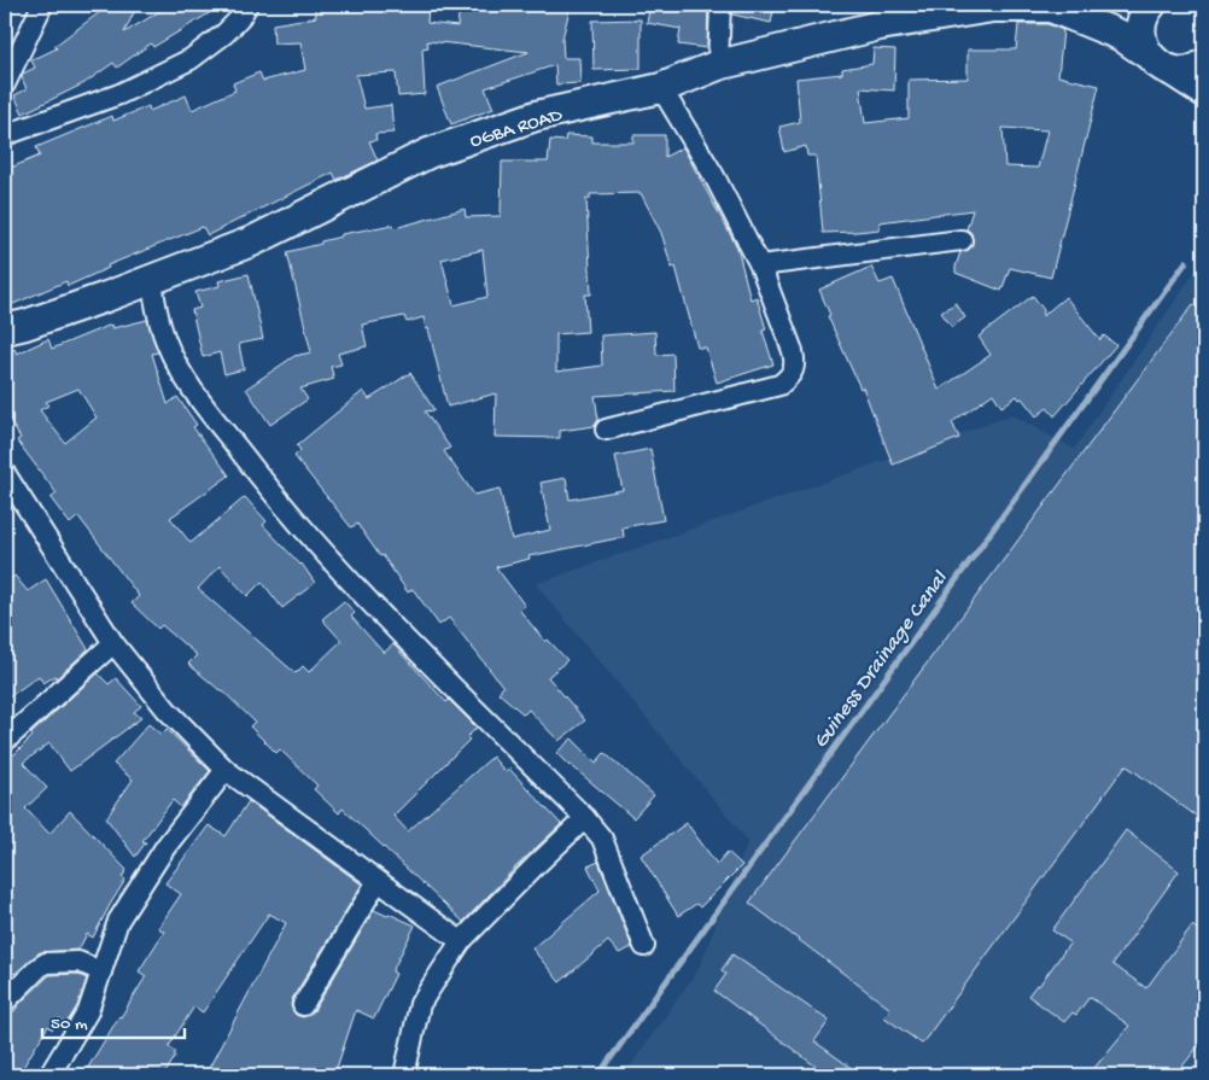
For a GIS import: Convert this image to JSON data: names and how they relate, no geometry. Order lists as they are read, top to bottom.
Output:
{
  "streets": {
    "main road": ["OGBA ROAD"]
  },
  "water": ["Guiness Drainage Canal"],
  "scale_bar": "50 m"
}
